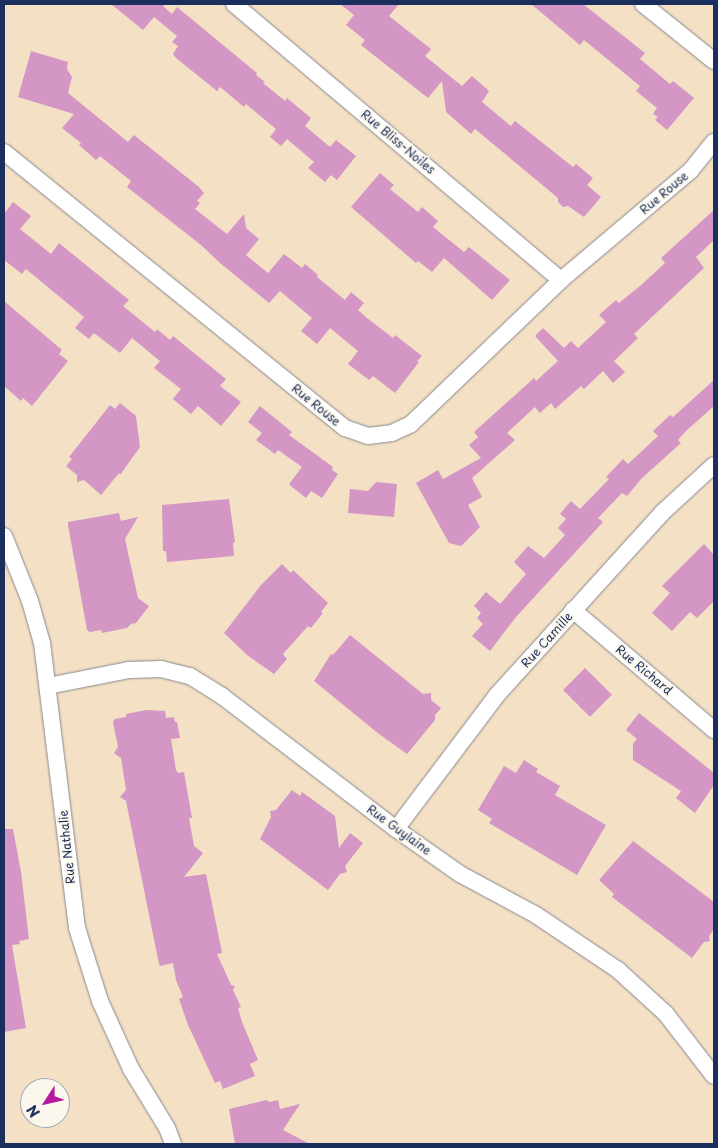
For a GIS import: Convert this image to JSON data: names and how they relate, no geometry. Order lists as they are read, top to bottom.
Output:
{
  "streets": {
    "street": [
      "Rue Bliss-Noiles",
      "Rue Rouse",
      "Rue Camille",
      "Rue Richard",
      "Rue Guylaine",
      "Rue Nathalie"
    ]
  },
  "crossings": [
    ["Rue Bliss-Noiles", "Rue Rouse"],
    ["Rue Camille", "Rue Richard"],
    ["Rue Camille", "Rue Guylaine"],
    ["Rue Guylaine", "Rue Nathalie"]
  ],
  "north": "bottom left"
}
